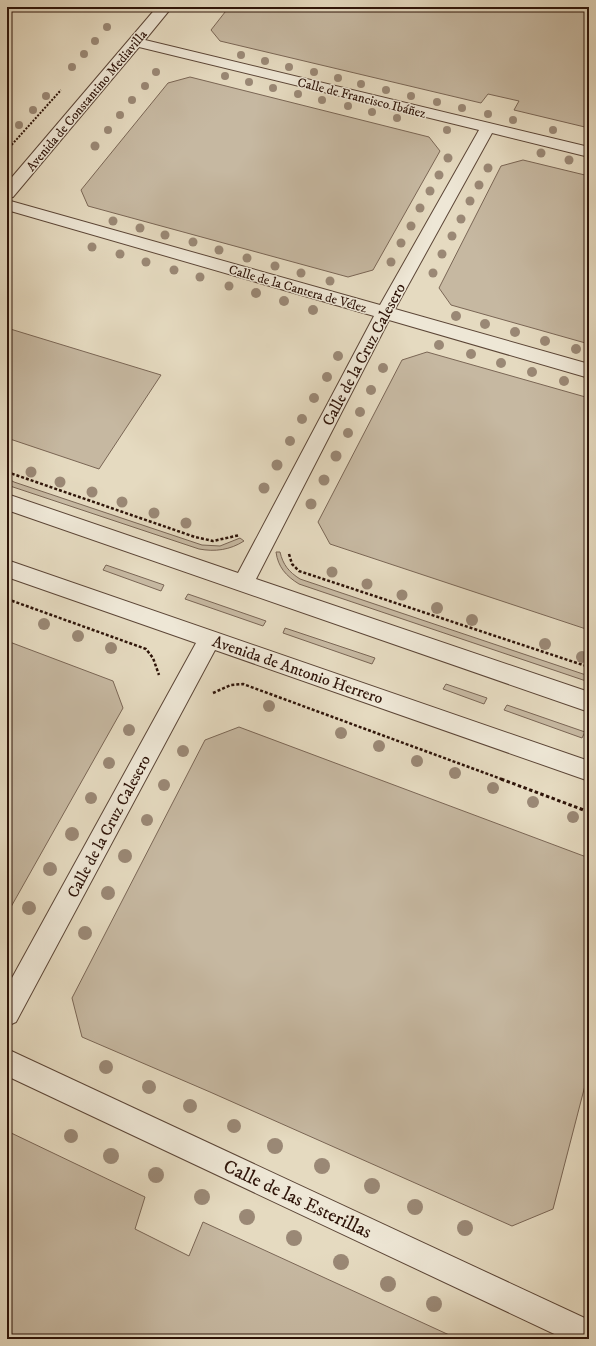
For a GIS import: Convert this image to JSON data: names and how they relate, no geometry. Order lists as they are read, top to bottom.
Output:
{
  "streets": {
    "street": [
      "Calle de Francisco Ibáñez",
      "Avenida de Constantino Mediavilla",
      "Calle de la Cantera de Vélez",
      "Calle de la Cruz Calesero",
      "Avenida de Antonio Herrero",
      "Calle de las Esterillas"
    ]
  },
  "crossings": [
    ["Calle de Francisco Ibáñez", "Avenida de Constantino Mediavilla"],
    ["Calle de Francisco Ibáñez", "Calle de la Cruz Calesero"],
    ["Calle de la Cantera de Vélez", "Calle de la Cruz Calesero"],
    ["Calle de la Cruz Calesero", "Avenida de Antonio Herrero"]
  ]
}
